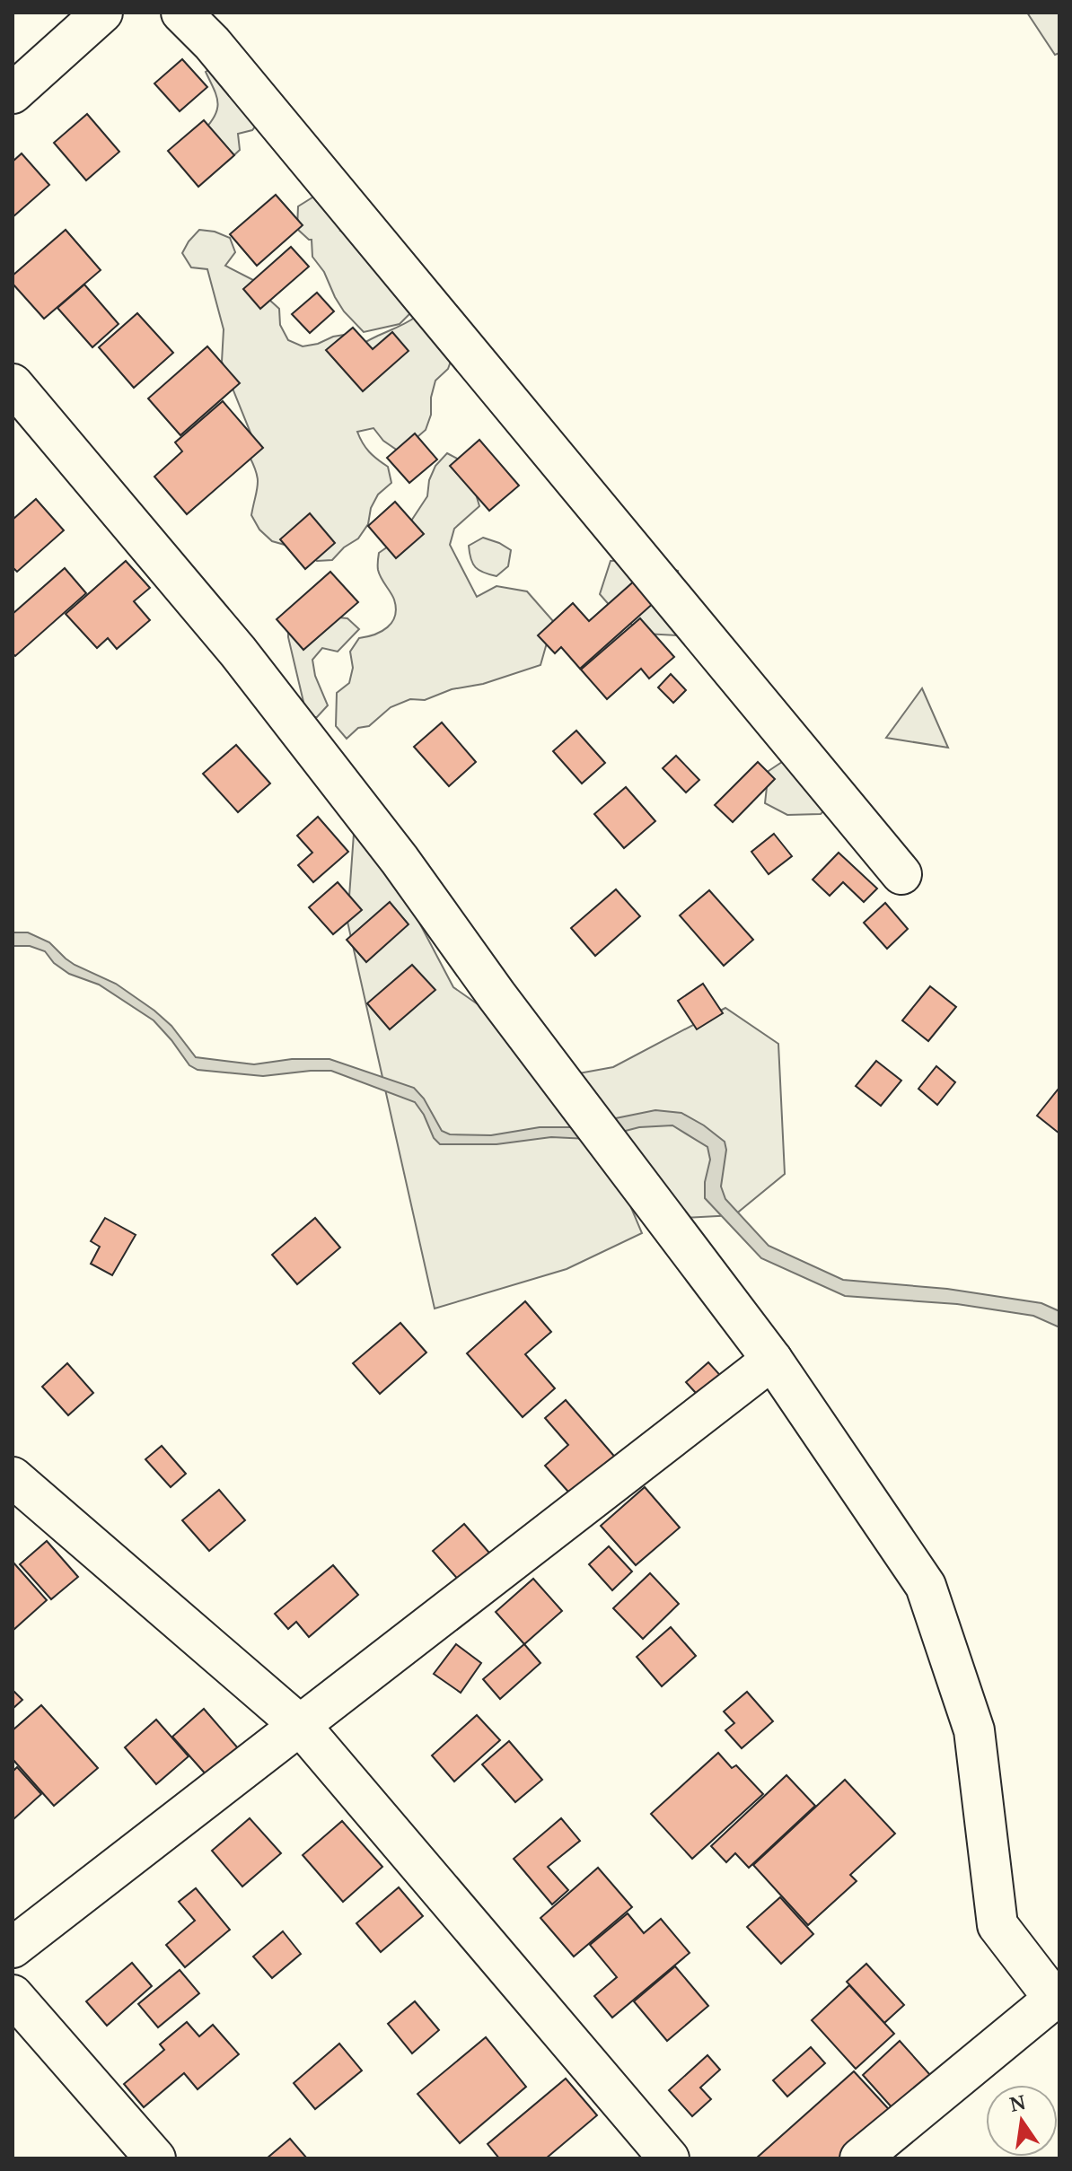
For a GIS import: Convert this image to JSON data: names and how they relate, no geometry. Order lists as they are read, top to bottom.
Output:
{
  "north": "top"
}
